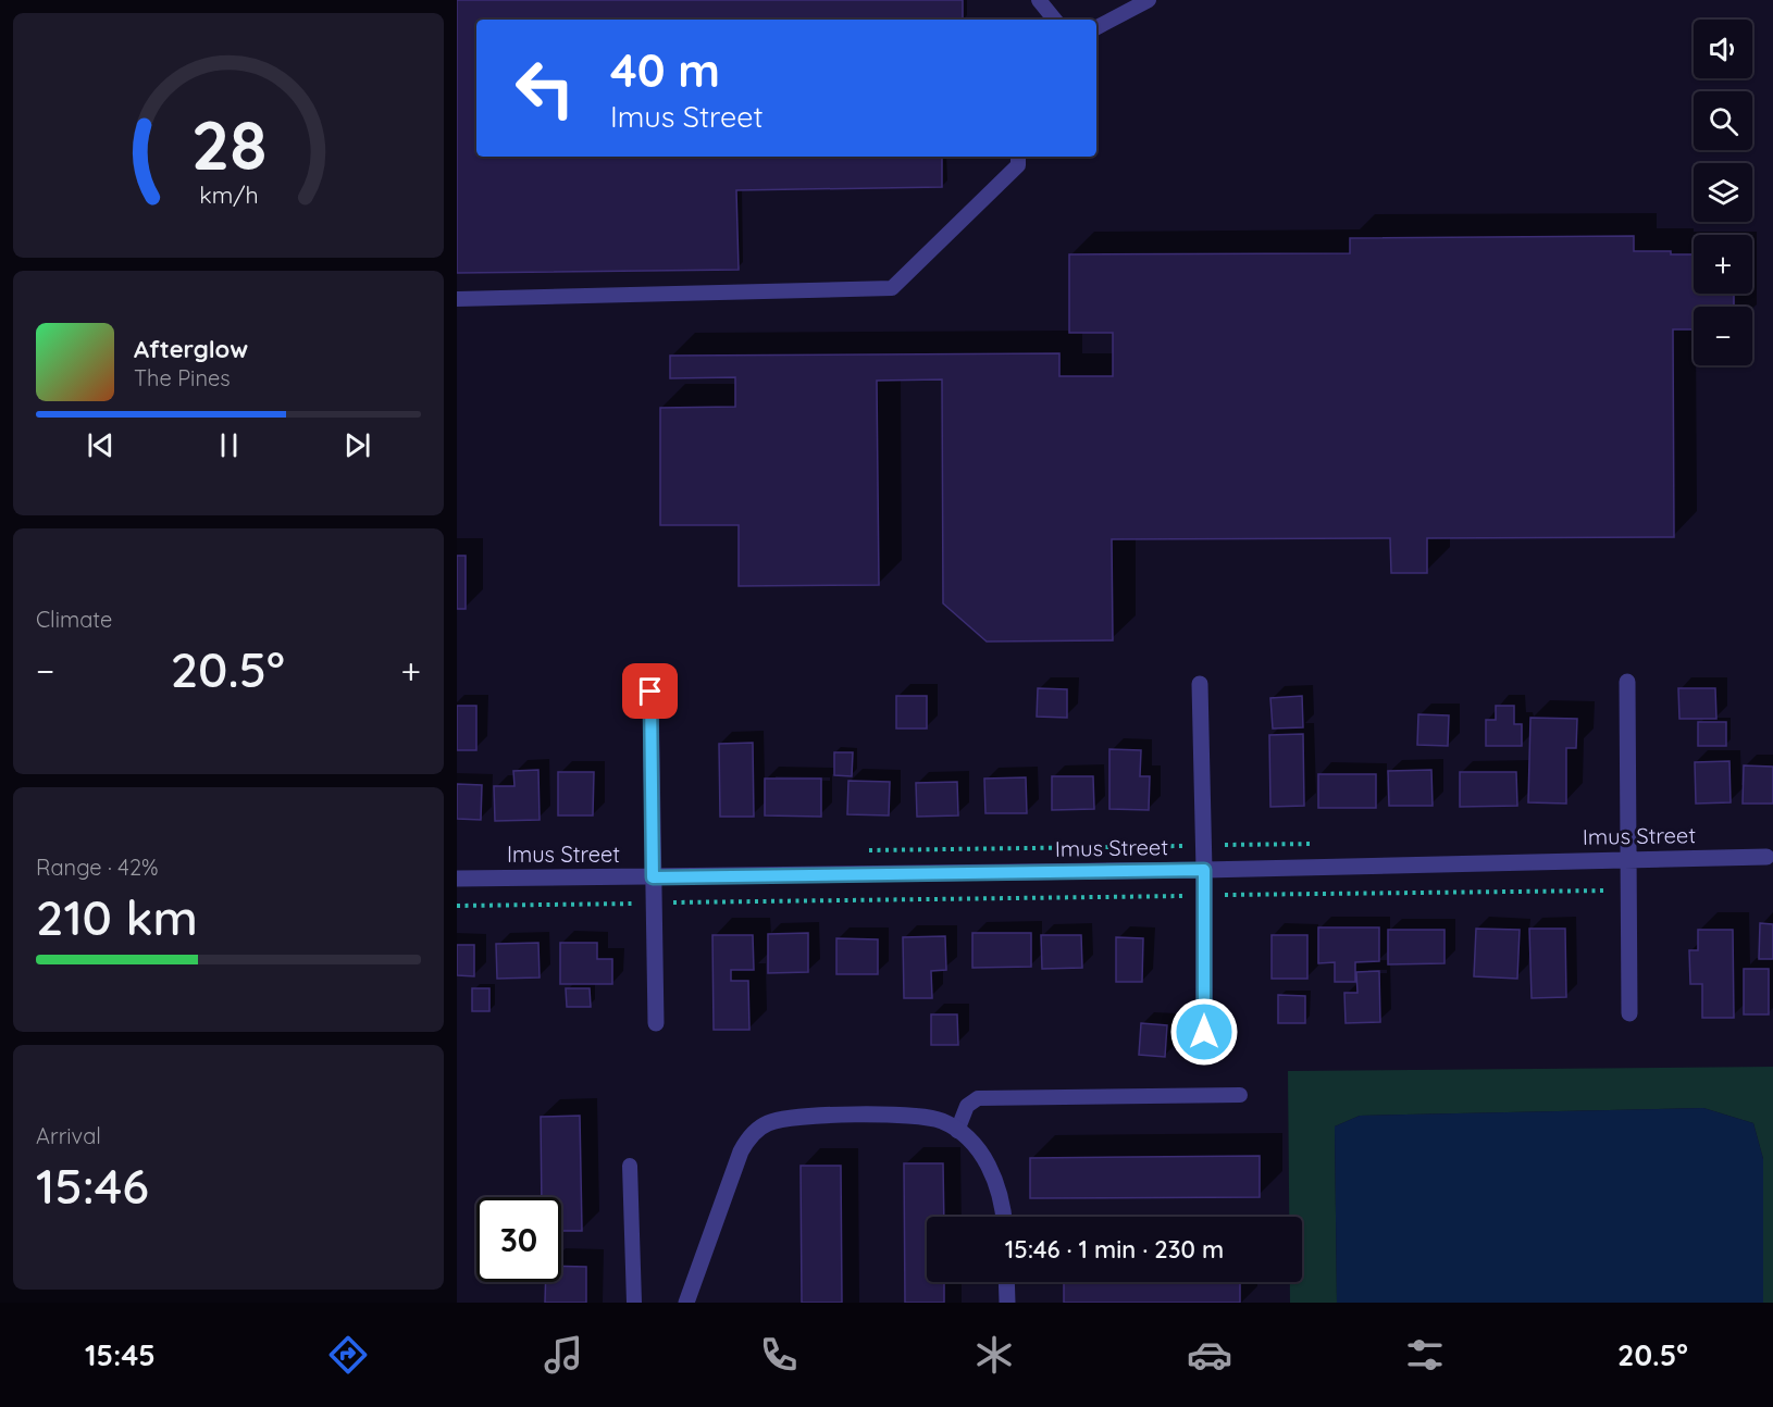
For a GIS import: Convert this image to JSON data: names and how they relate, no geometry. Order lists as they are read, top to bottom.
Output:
{
  "streets": {
    "street": ["Imus Street"]
  },
  "page": {
    "map_buttons": ["+", "−"],
    "turn": ["40 m", "Imus Street"],
    "song": ["Afterglow", "The Pines"],
    "tile": [
      "Climate",
      ["Range · 42%", "210 km"],
      ["Arrival", "15:46"]
    ],
    "heat": ["−", "20.5°", "+"],
    "limit": "30",
    "trip": "15:46 · 1 min · 230 m",
    "tabs": ["15:45", "20.5°"],
    "gauge": ["28", "km/h"]
  }
}
